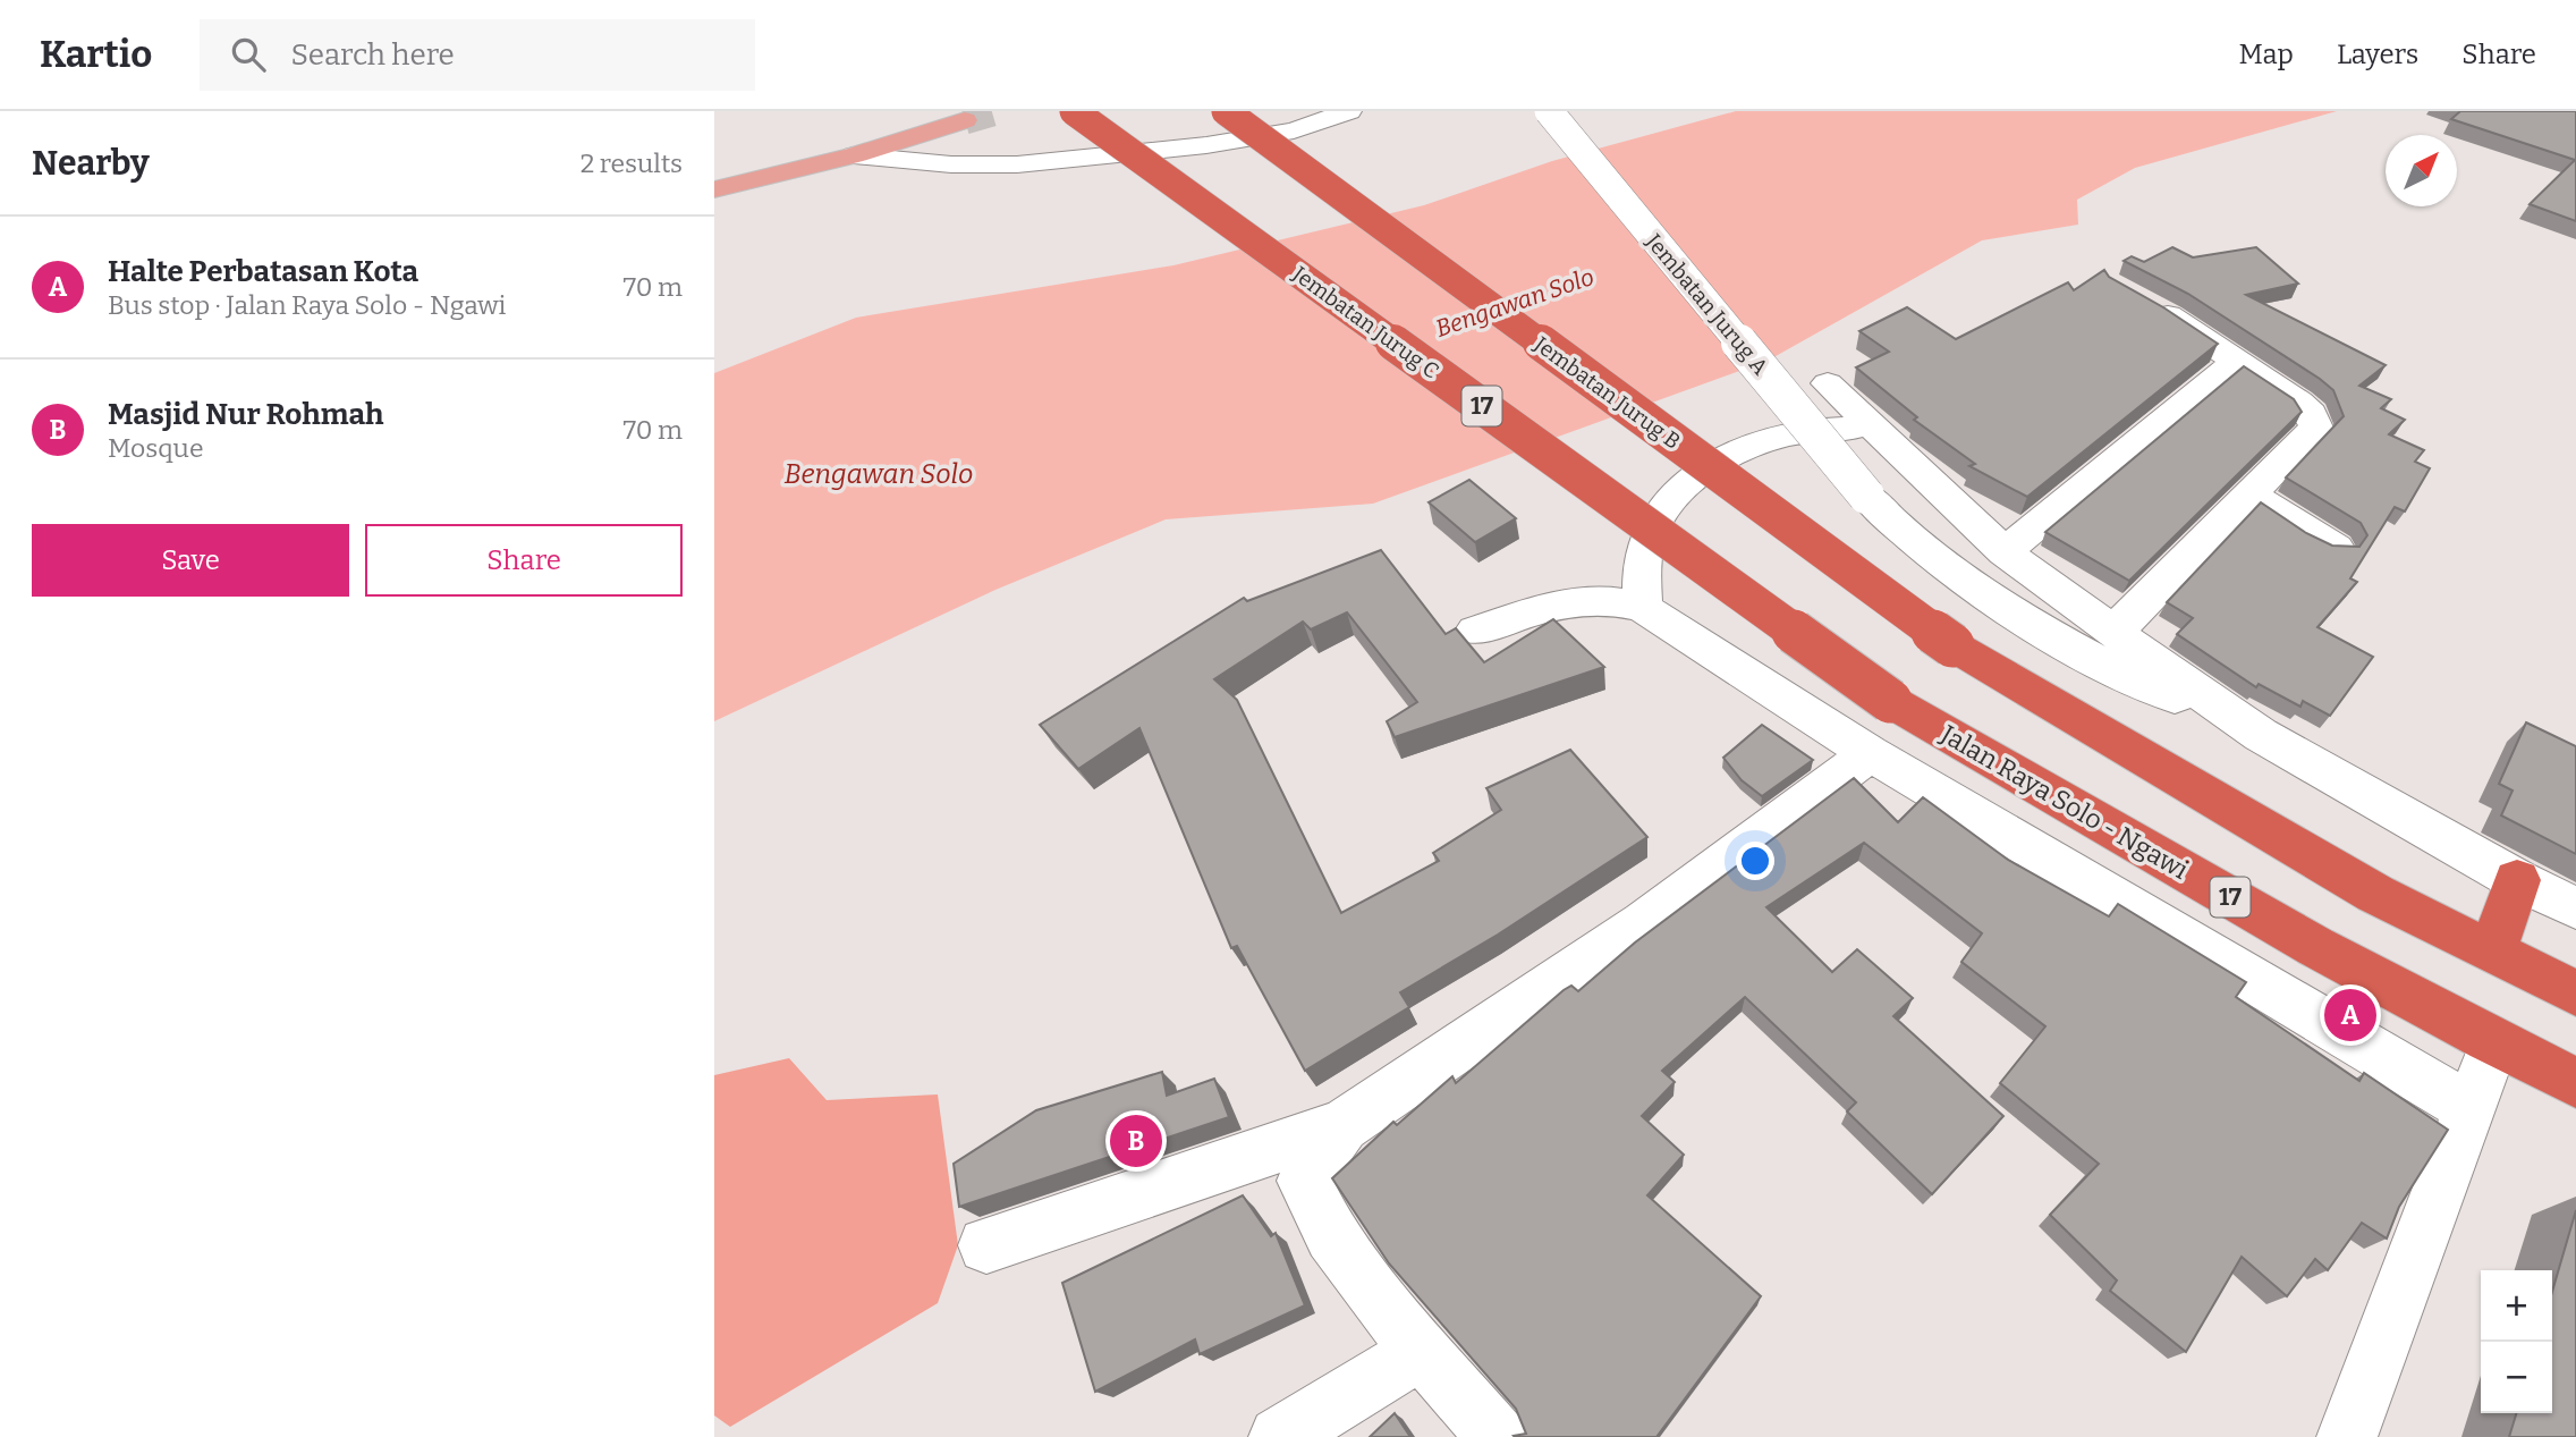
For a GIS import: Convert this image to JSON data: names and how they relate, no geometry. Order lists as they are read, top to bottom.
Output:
{
  "streets": {
    "highway": [
      "Jembatan Jurug C",
      "Jembatan Jurug B",
      "17",
      "Jalan Raya Solo - Ngawi"
    ],
    "street": ["Jembatan Jurug A"]
  },
  "crossings": [
    ["Jembatan Jurug C", "Jalan Raya Solo - Ngawi"]
  ],
  "water": ["Bengawan Solo"],
  "north": "top right",
  "page": {
    "header": "Kartio",
    "search": "Search here",
    "nav": ["Map", "Layers", "Share"],
    "heading": ["Nearby", "2 results"],
    "list": [
      {
        "mark": "A",
        "name": "Halte Perbatasan Kota",
        "note": "Bus stop · Jalan Raya Solo - Ngawi",
        "value": "70 m"
      },
      {
        "mark": "B",
        "name": "Masjid Nur Rohmah",
        "note": "Mosque",
        "value": "70 m"
      }
    ],
    "buttons": ["Save", "Share"],
    "pins": ["A", "B"],
    "map_buttons": ["+", "−"]
  }
}
